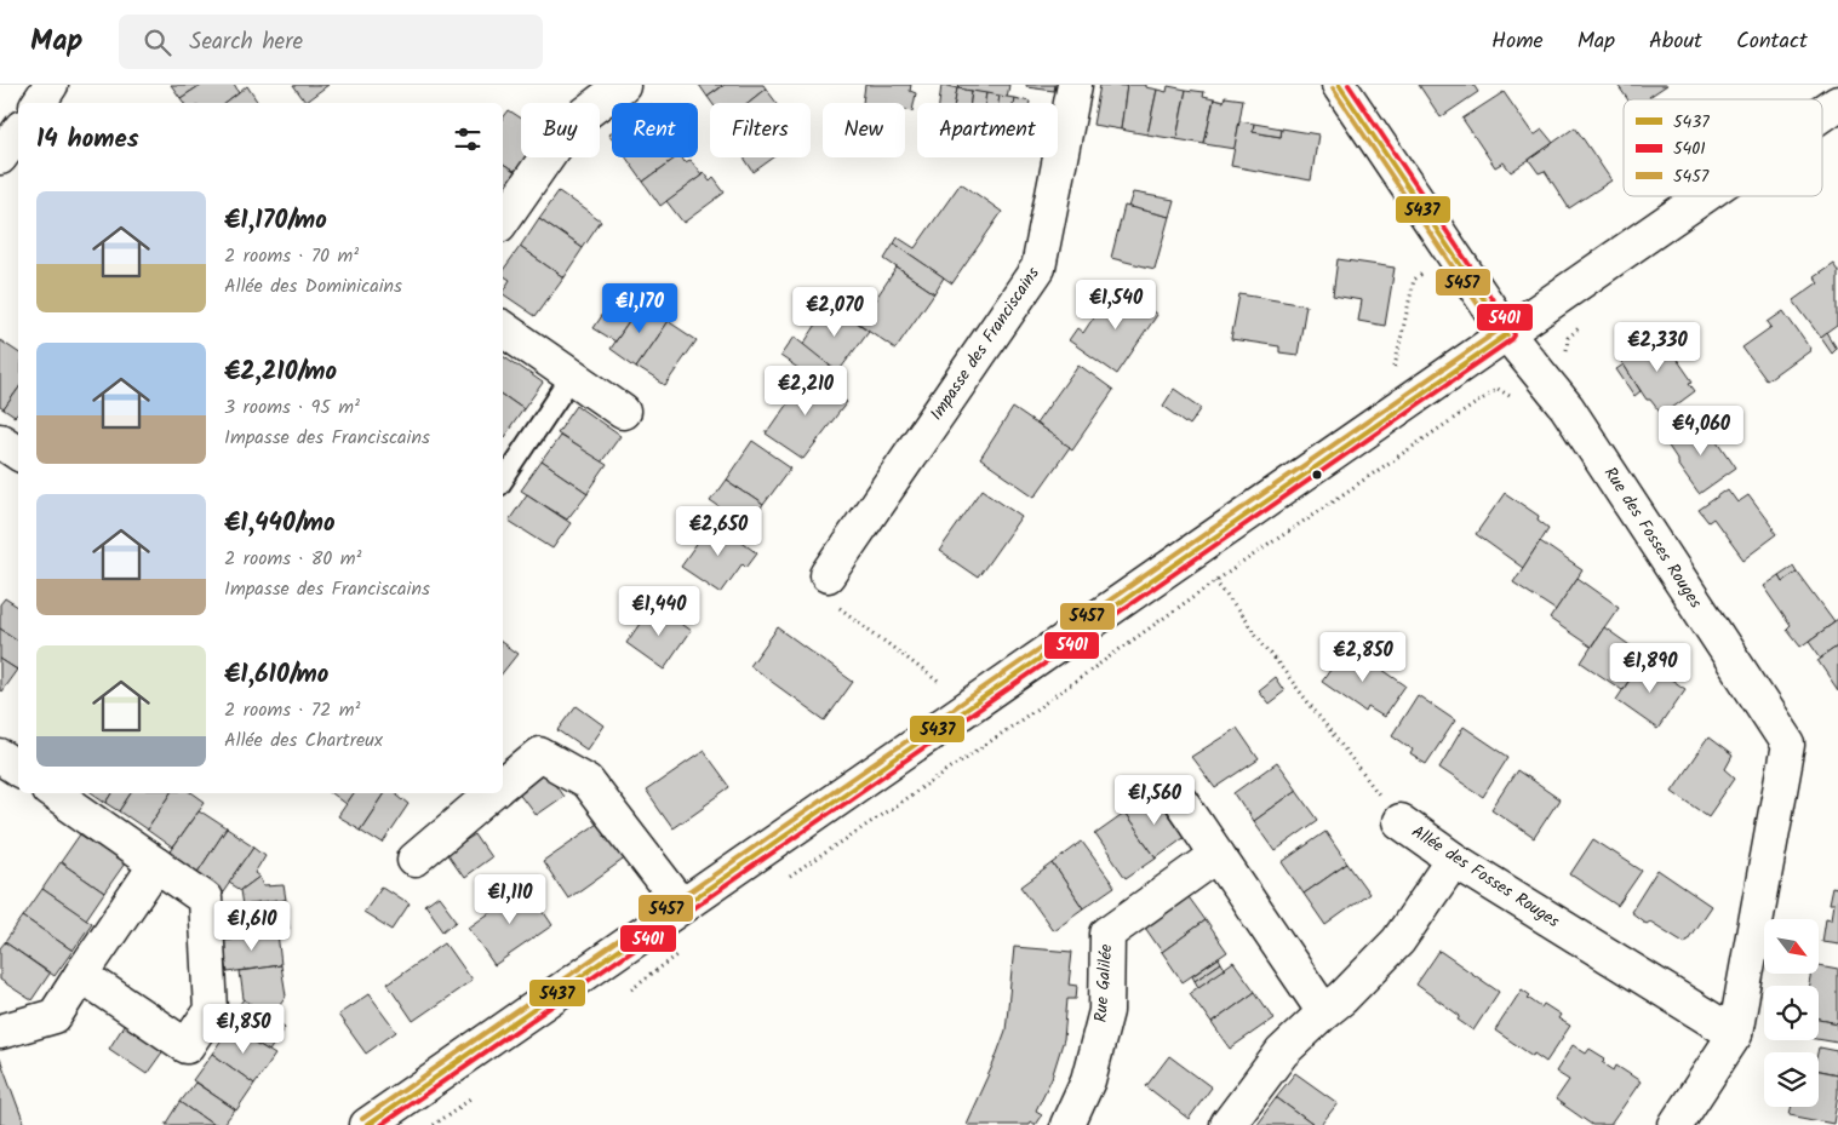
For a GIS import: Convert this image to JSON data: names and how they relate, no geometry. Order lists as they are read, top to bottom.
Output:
{
  "streets": {
    "street": [
      "Impasse des Franciscains",
      "Rue des Fosses Rouges",
      "Allée des Fosses Rouges",
      "Rue Galilée"
    ]
  },
  "crossings": [
    ["Rue des Fosses Rouges", "Allée des Fosses Rouges"]
  ],
  "lines": ["transit line 5437", "transit line 5401", "transit line 5457"],
  "legend": ["5437", "5401", "5457"],
  "north": "bottom right",
  "page": {
    "header": "Map",
    "search": "Search here",
    "nav": [
      "Home",
      "Map",
      "About",
      "Contact"
    ],
    "chip": [
      "Buy",
      "Rent",
      "Filters",
      "New",
      "Apartment"
    ],
    "heading": "14 homes",
    "list": [
      {
        "name": "€1,170/mo",
        "note": "2 rooms · 70 m² · Allée des Dominicains"
      },
      {
        "name": "€2,210/mo",
        "note": "3 rooms · 95 m² · Impasse des Franciscains"
      },
      {
        "name": "€1,440/mo",
        "note": "2 rooms · 80 m² · Impasse des Franciscains"
      },
      {
        "name": "€1,610/mo",
        "note": "2 rooms · 72 m² · Allée des Chartreux"
      }
    ],
    "price": [
      "€1,540",
      "€1,170",
      "€2,070",
      "€2,330",
      "€2,210",
      "€4,060",
      "€2,650",
      "€1,440",
      "€2,850",
      "€1,890",
      "€1,560",
      "€1,110",
      "€1,610",
      "€1,850"
    ]
  }
}
